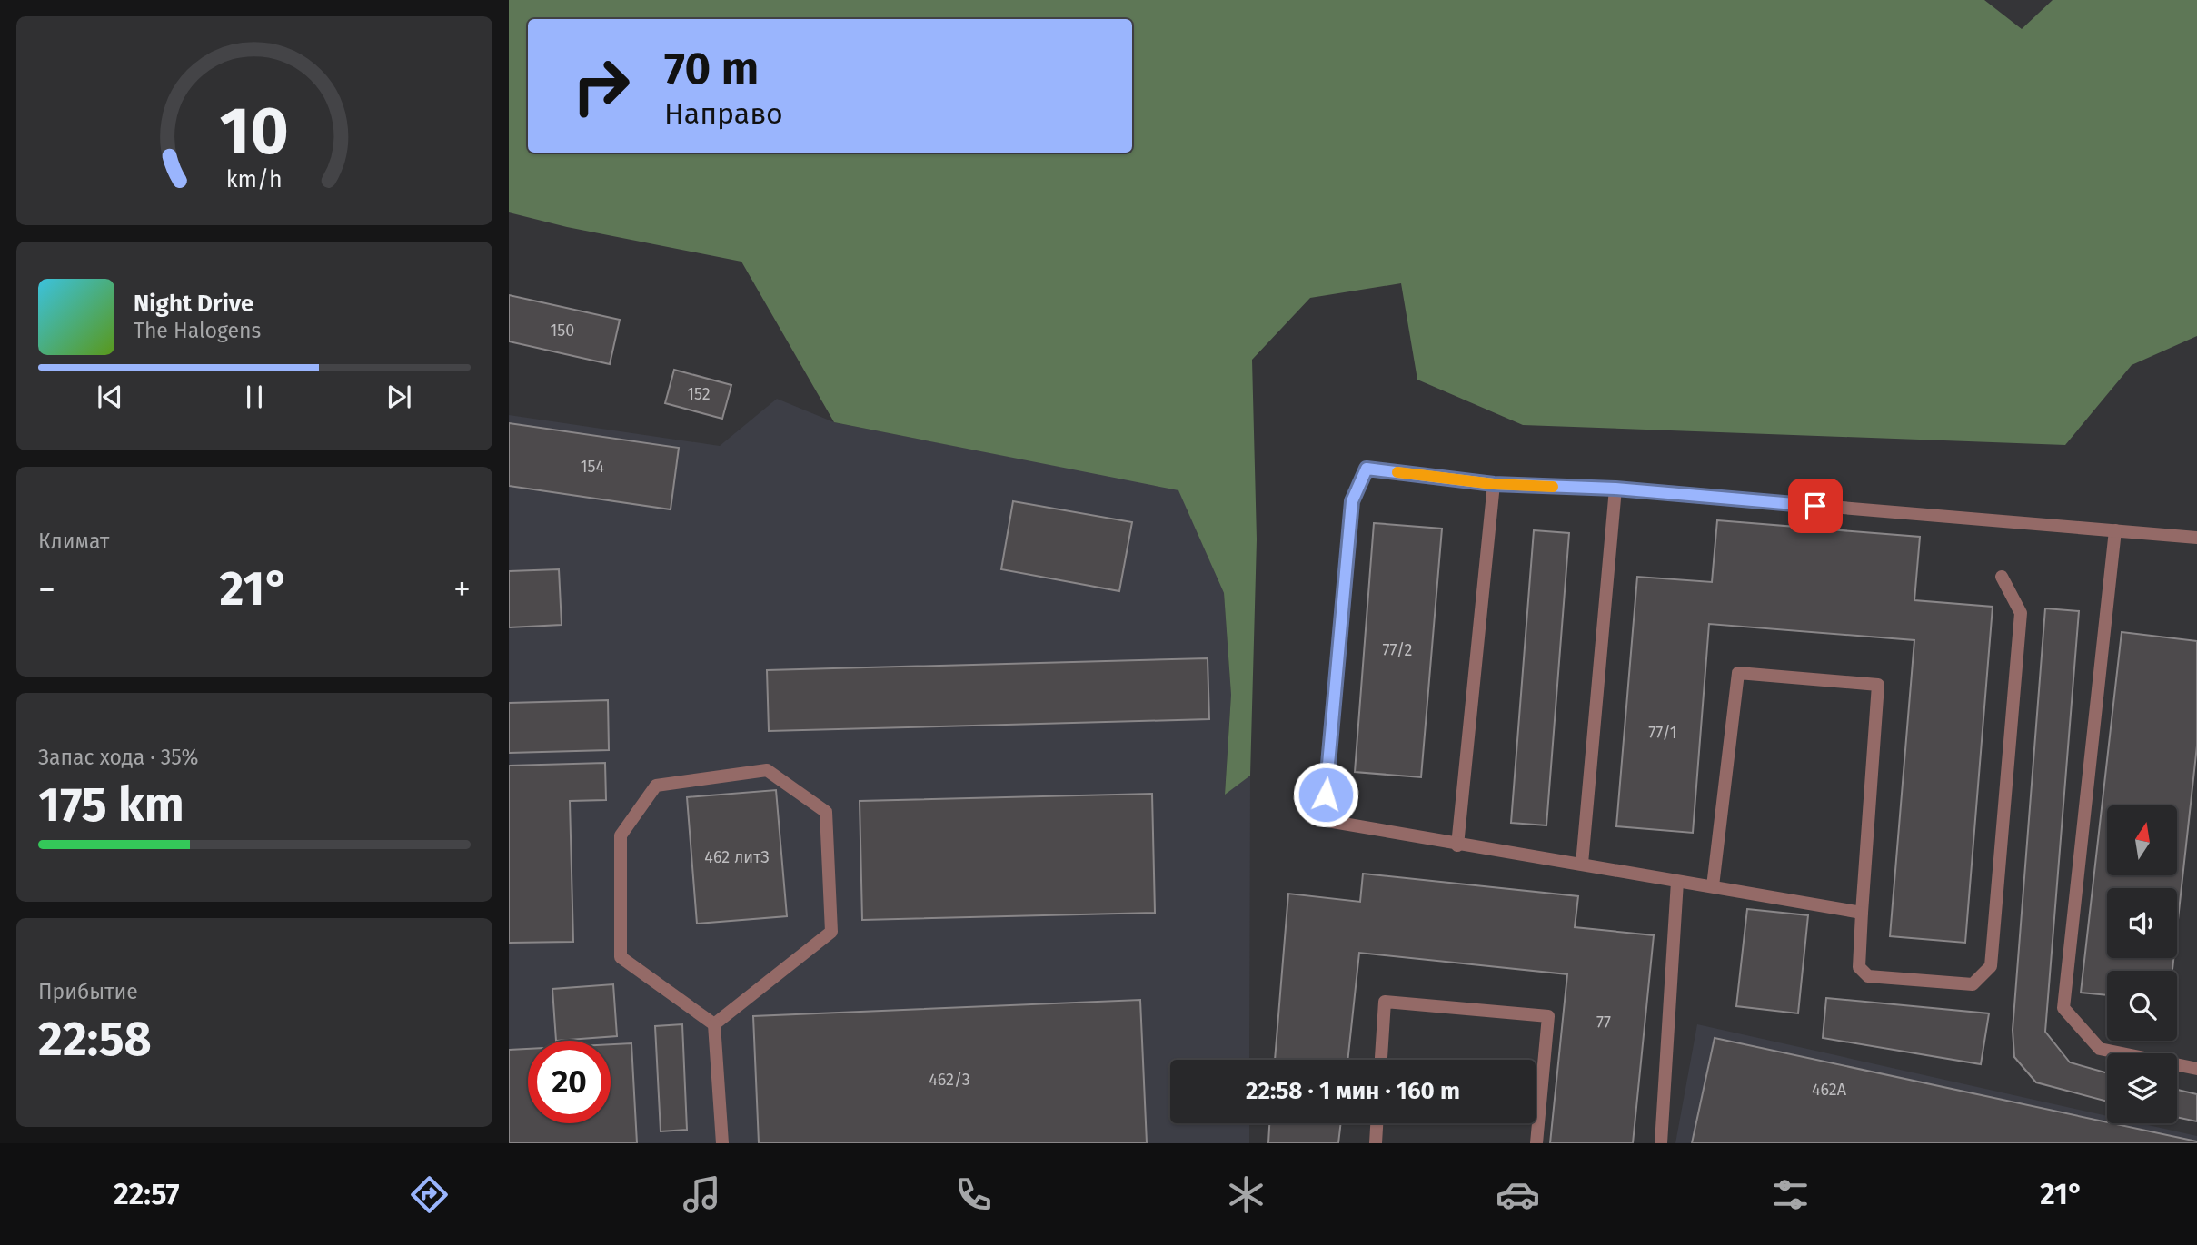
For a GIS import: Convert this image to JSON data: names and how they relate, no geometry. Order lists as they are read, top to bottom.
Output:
{
  "house_numbers": [
    "150",
    "152",
    "154",
    "77/2",
    "77/1",
    "462 литЗ",
    "77",
    "462/3",
    "462А"
  ],
  "north": "top",
  "page": {
    "turn": ["70 m", "Направо"],
    "song": ["Night Drive", "The Halogens"],
    "tile": [
      "Климат",
      ["Запас хода · 35%", "175 km"],
      ["Прибытие", "22:58"]
    ],
    "heat": ["−", "21°", "+"],
    "limit": "20",
    "trip": "22:58 · 1 мин · 160 m",
    "tabs": ["22:57", "21°"],
    "gauge": ["10", "km/h"]
  }
}
